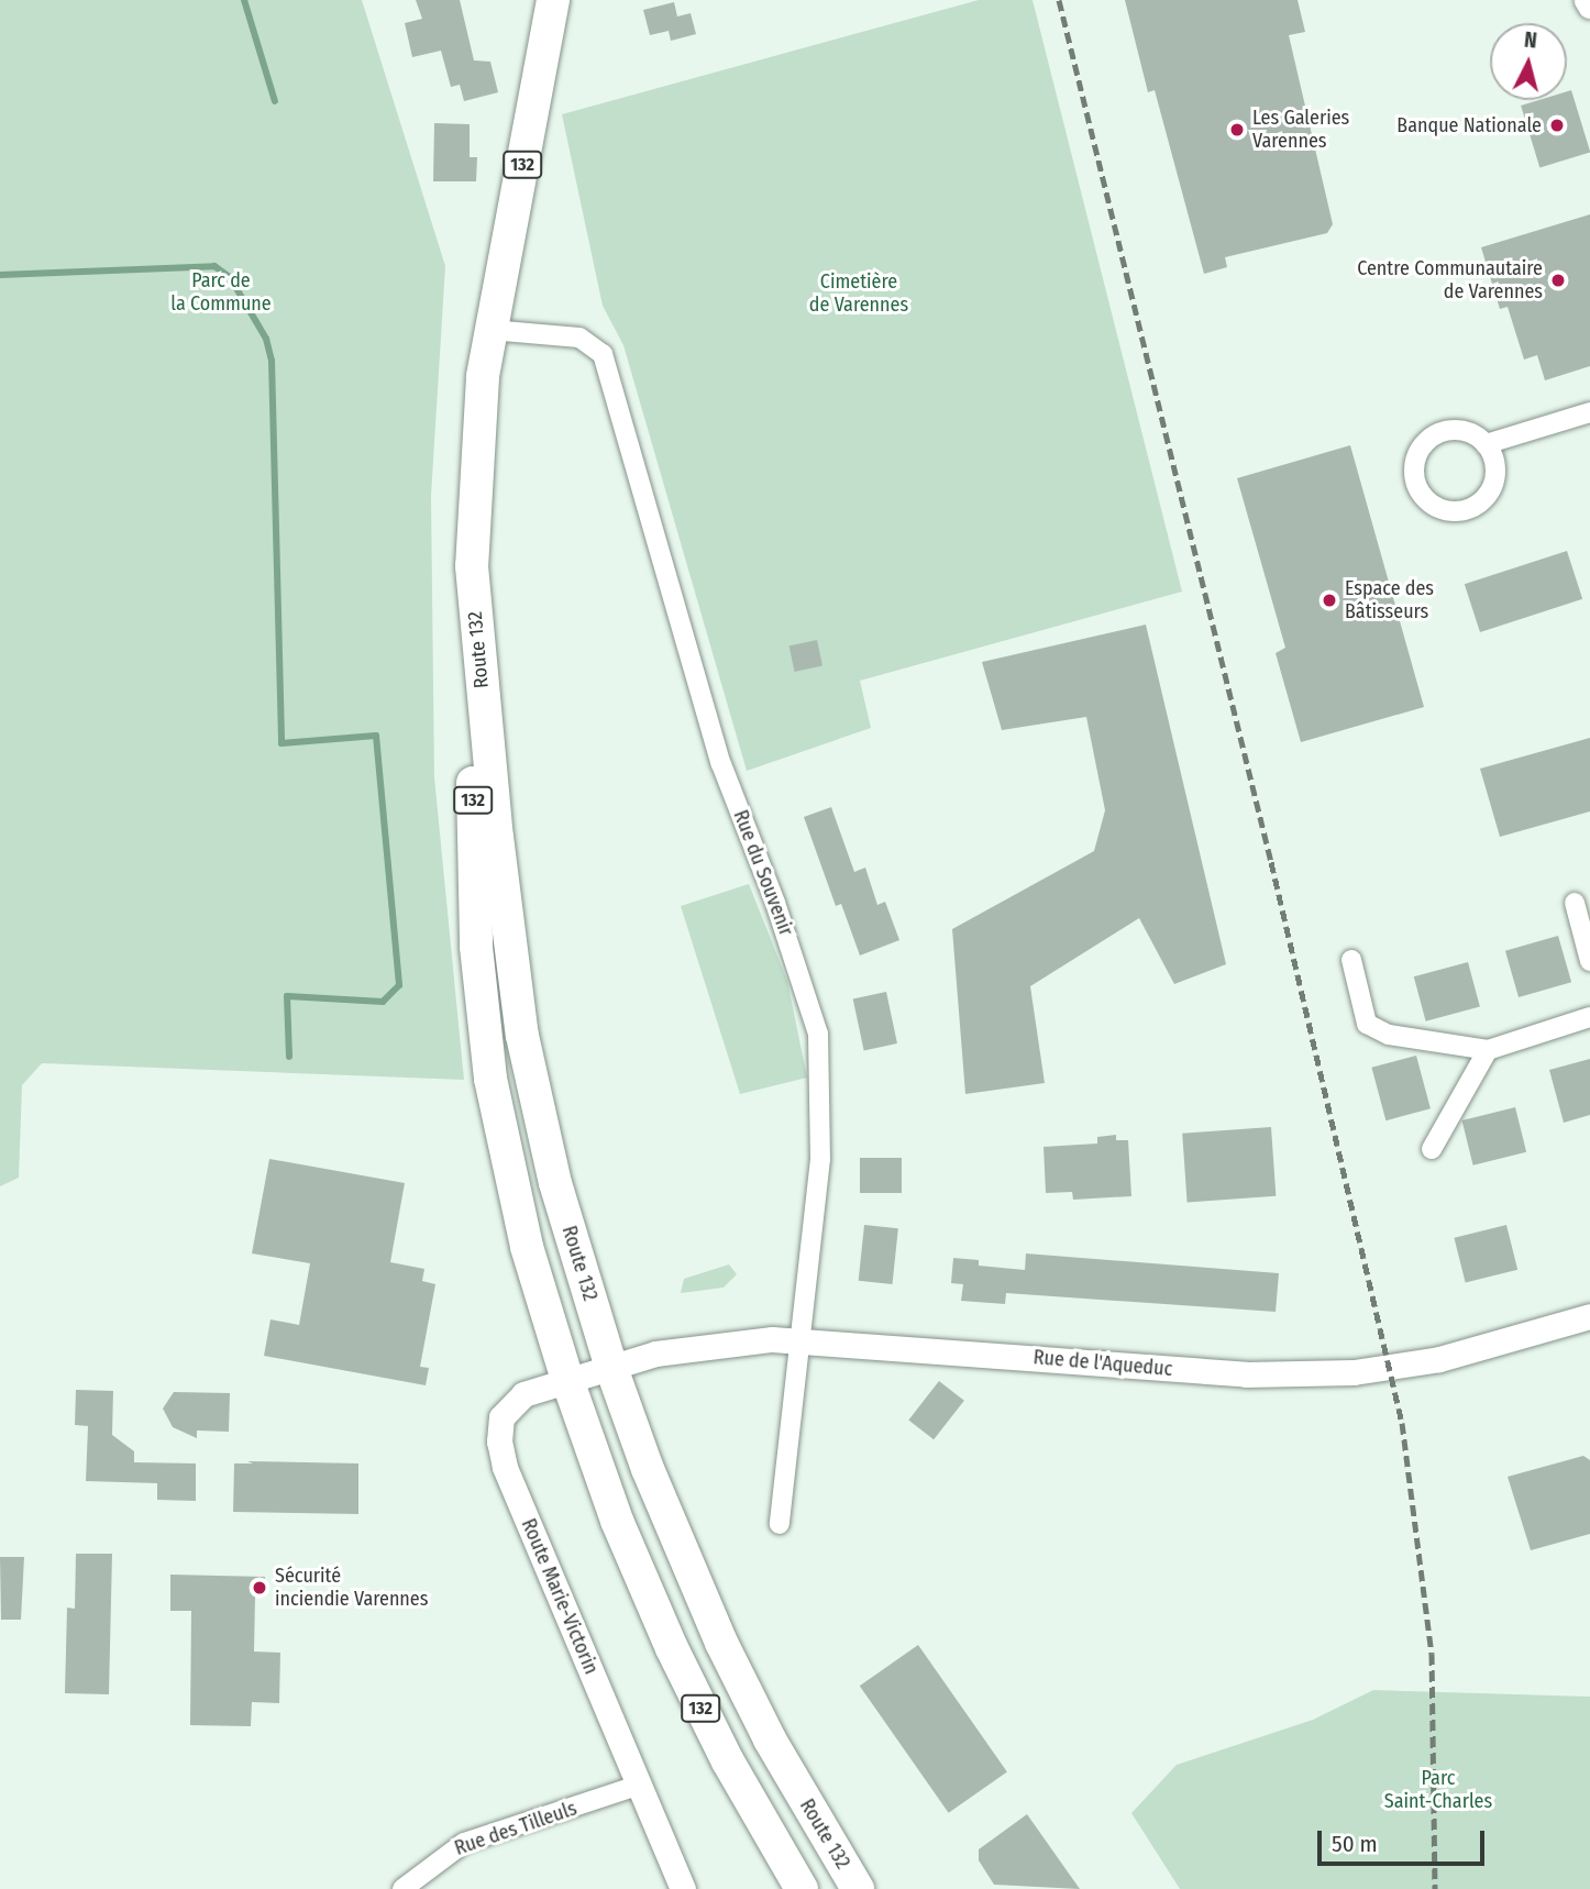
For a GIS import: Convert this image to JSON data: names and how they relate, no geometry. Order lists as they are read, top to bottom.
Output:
{
  "streets": {
    "main road": ["132", "Route 132"],
    "street": [
      "Rue du Souvenir",
      "Rue de l'Aqueduc",
      "Route Marie-Victorin",
      "Rue des Tilleuls"
    ]
  },
  "crossings": [
    ["Route 132", "Rue du Souvenir"],
    ["Route 132", "Rue de l'Aqueduc"],
    ["Route 132", "Route Marie-Victorin"],
    ["Rue du Souvenir", "Rue de l'Aqueduc"],
    ["Rue de l'Aqueduc", "Route Marie-Victorin"],
    ["Route Marie-Victorin", "Rue des Tilleuls"]
  ],
  "parks": ["Parc de la Commune", "Cimetière de Varennes", "Parc Saint-Charles"],
  "places": [
    "Banque Nationale",
    "Les Galeries Varennes",
    "Centre Communautaire de Varennes",
    "Espace des Bâtisseurs",
    "Sécurité inciendie Varennes"
  ],
  "scale_bar": "50 m",
  "north": "top"
}
